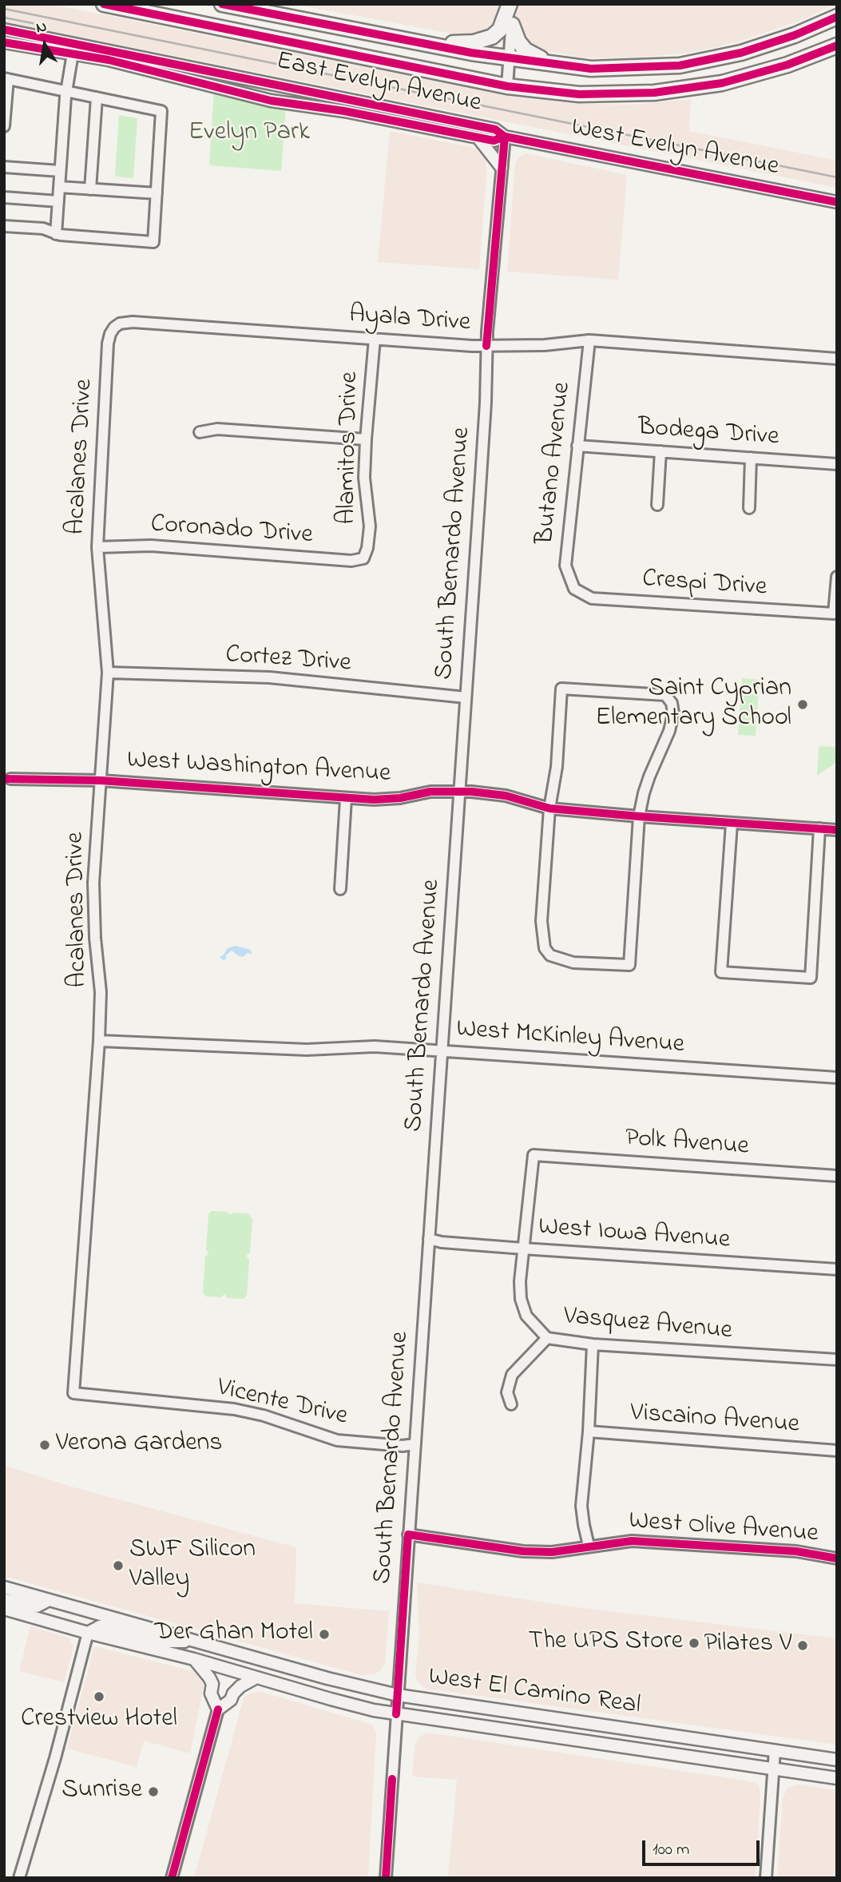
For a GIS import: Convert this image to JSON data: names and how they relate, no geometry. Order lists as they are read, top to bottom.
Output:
{
  "streets": {
    "main road": ["East Evelyn Avenue", "West Evelyn Avenue", "West El Camino Real"],
    "street": [
      "Ayala Drive",
      "Bodega Drive",
      "Alamitos Drive",
      "Acalanes Drive",
      "Butano Avenue",
      "Coronado Drive",
      "South Bernardo Avenue",
      "Crespi Drive",
      "Cortez Drive",
      "West Washington Avenue",
      "West McKinley Avenue",
      "Polk Avenue",
      "West Iowa Avenue",
      "Vasquez Avenue",
      "Vicente Drive",
      "Viscaino Avenue",
      "West Olive Avenue"
    ]
  },
  "crossings": [
    ["East Evelyn Avenue", "West Evelyn Avenue"],
    ["East Evelyn Avenue", "South Bernardo Avenue"],
    ["West Evelyn Avenue", "South Bernardo Avenue"],
    ["Ayala Drive", "Alamitos Drive"],
    ["Ayala Drive", "Acalanes Drive"],
    ["Ayala Drive", "Butano Avenue"],
    ["Ayala Drive", "South Bernardo Avenue"],
    ["Bodega Drive", "Butano Avenue"],
    ["Alamitos Drive", "Coronado Drive"],
    ["Acalanes Drive", "Coronado Drive"],
    ["Acalanes Drive", "Cortez Drive"],
    ["Acalanes Drive", "West Washington Avenue"],
    ["Acalanes Drive", "West McKinley Avenue"],
    ["Acalanes Drive", "Vicente Drive"],
    ["Butano Avenue", "Crespi Drive"],
    ["South Bernardo Avenue", "Cortez Drive"],
    ["South Bernardo Avenue", "West Washington Avenue"],
    ["South Bernardo Avenue", "West McKinley Avenue"],
    ["South Bernardo Avenue", "West Iowa Avenue"],
    ["South Bernardo Avenue", "Vicente Drive"],
    ["South Bernardo Avenue", "West Olive Avenue"],
    ["South Bernardo Avenue", "West El Camino Real"],
    ["Polk Avenue", "Vasquez Avenue"],
    ["West Iowa Avenue", "Vasquez Avenue"]
  ],
  "parks": ["Evelyn Park"],
  "places": [
    "Saint Cyprian Elementary School",
    "Verona Gardens",
    "SWF Silicon Valley",
    "Der Ghan Motel",
    "The UPS Store",
    "Pilates V",
    "Crestview Hotel",
    "Sunrise"
  ],
  "scale_bar": "100 m",
  "north": "top"
}
